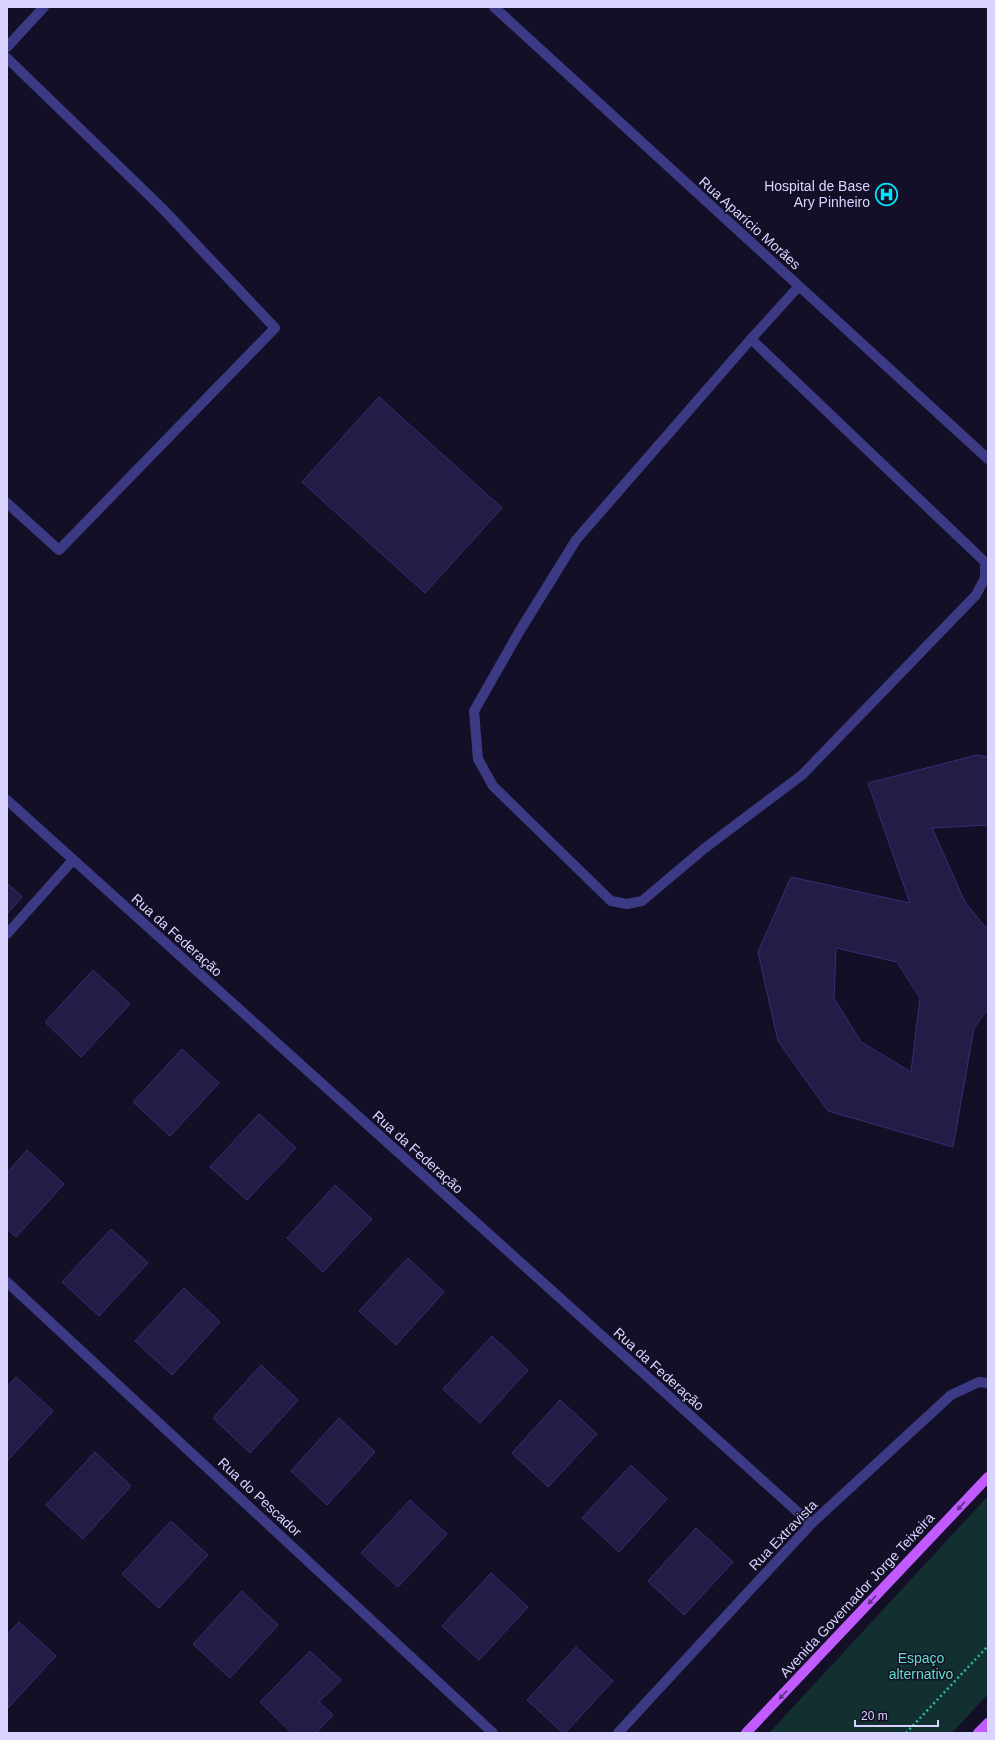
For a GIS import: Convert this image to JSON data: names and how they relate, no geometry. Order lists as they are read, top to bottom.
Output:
{
  "streets": {
    "main road": ["Avenida Governador Jorge Teixeira"],
    "street": [
      "Rua Aparício Morães",
      "Rua da Federação",
      "Rua do Pescador",
      "Rua Extravista"
    ]
  },
  "crossings": [
    ["Rua da Federação", "Rua Extravista"]
  ],
  "one_way": ["Avenida Governador Jorge Teixeira"],
  "parks": ["Espaço alternativo"],
  "places": {
    "hospital": ["Hospital de Base Ary Pinheiro"]
  },
  "scale_bar": "20 m"
}
